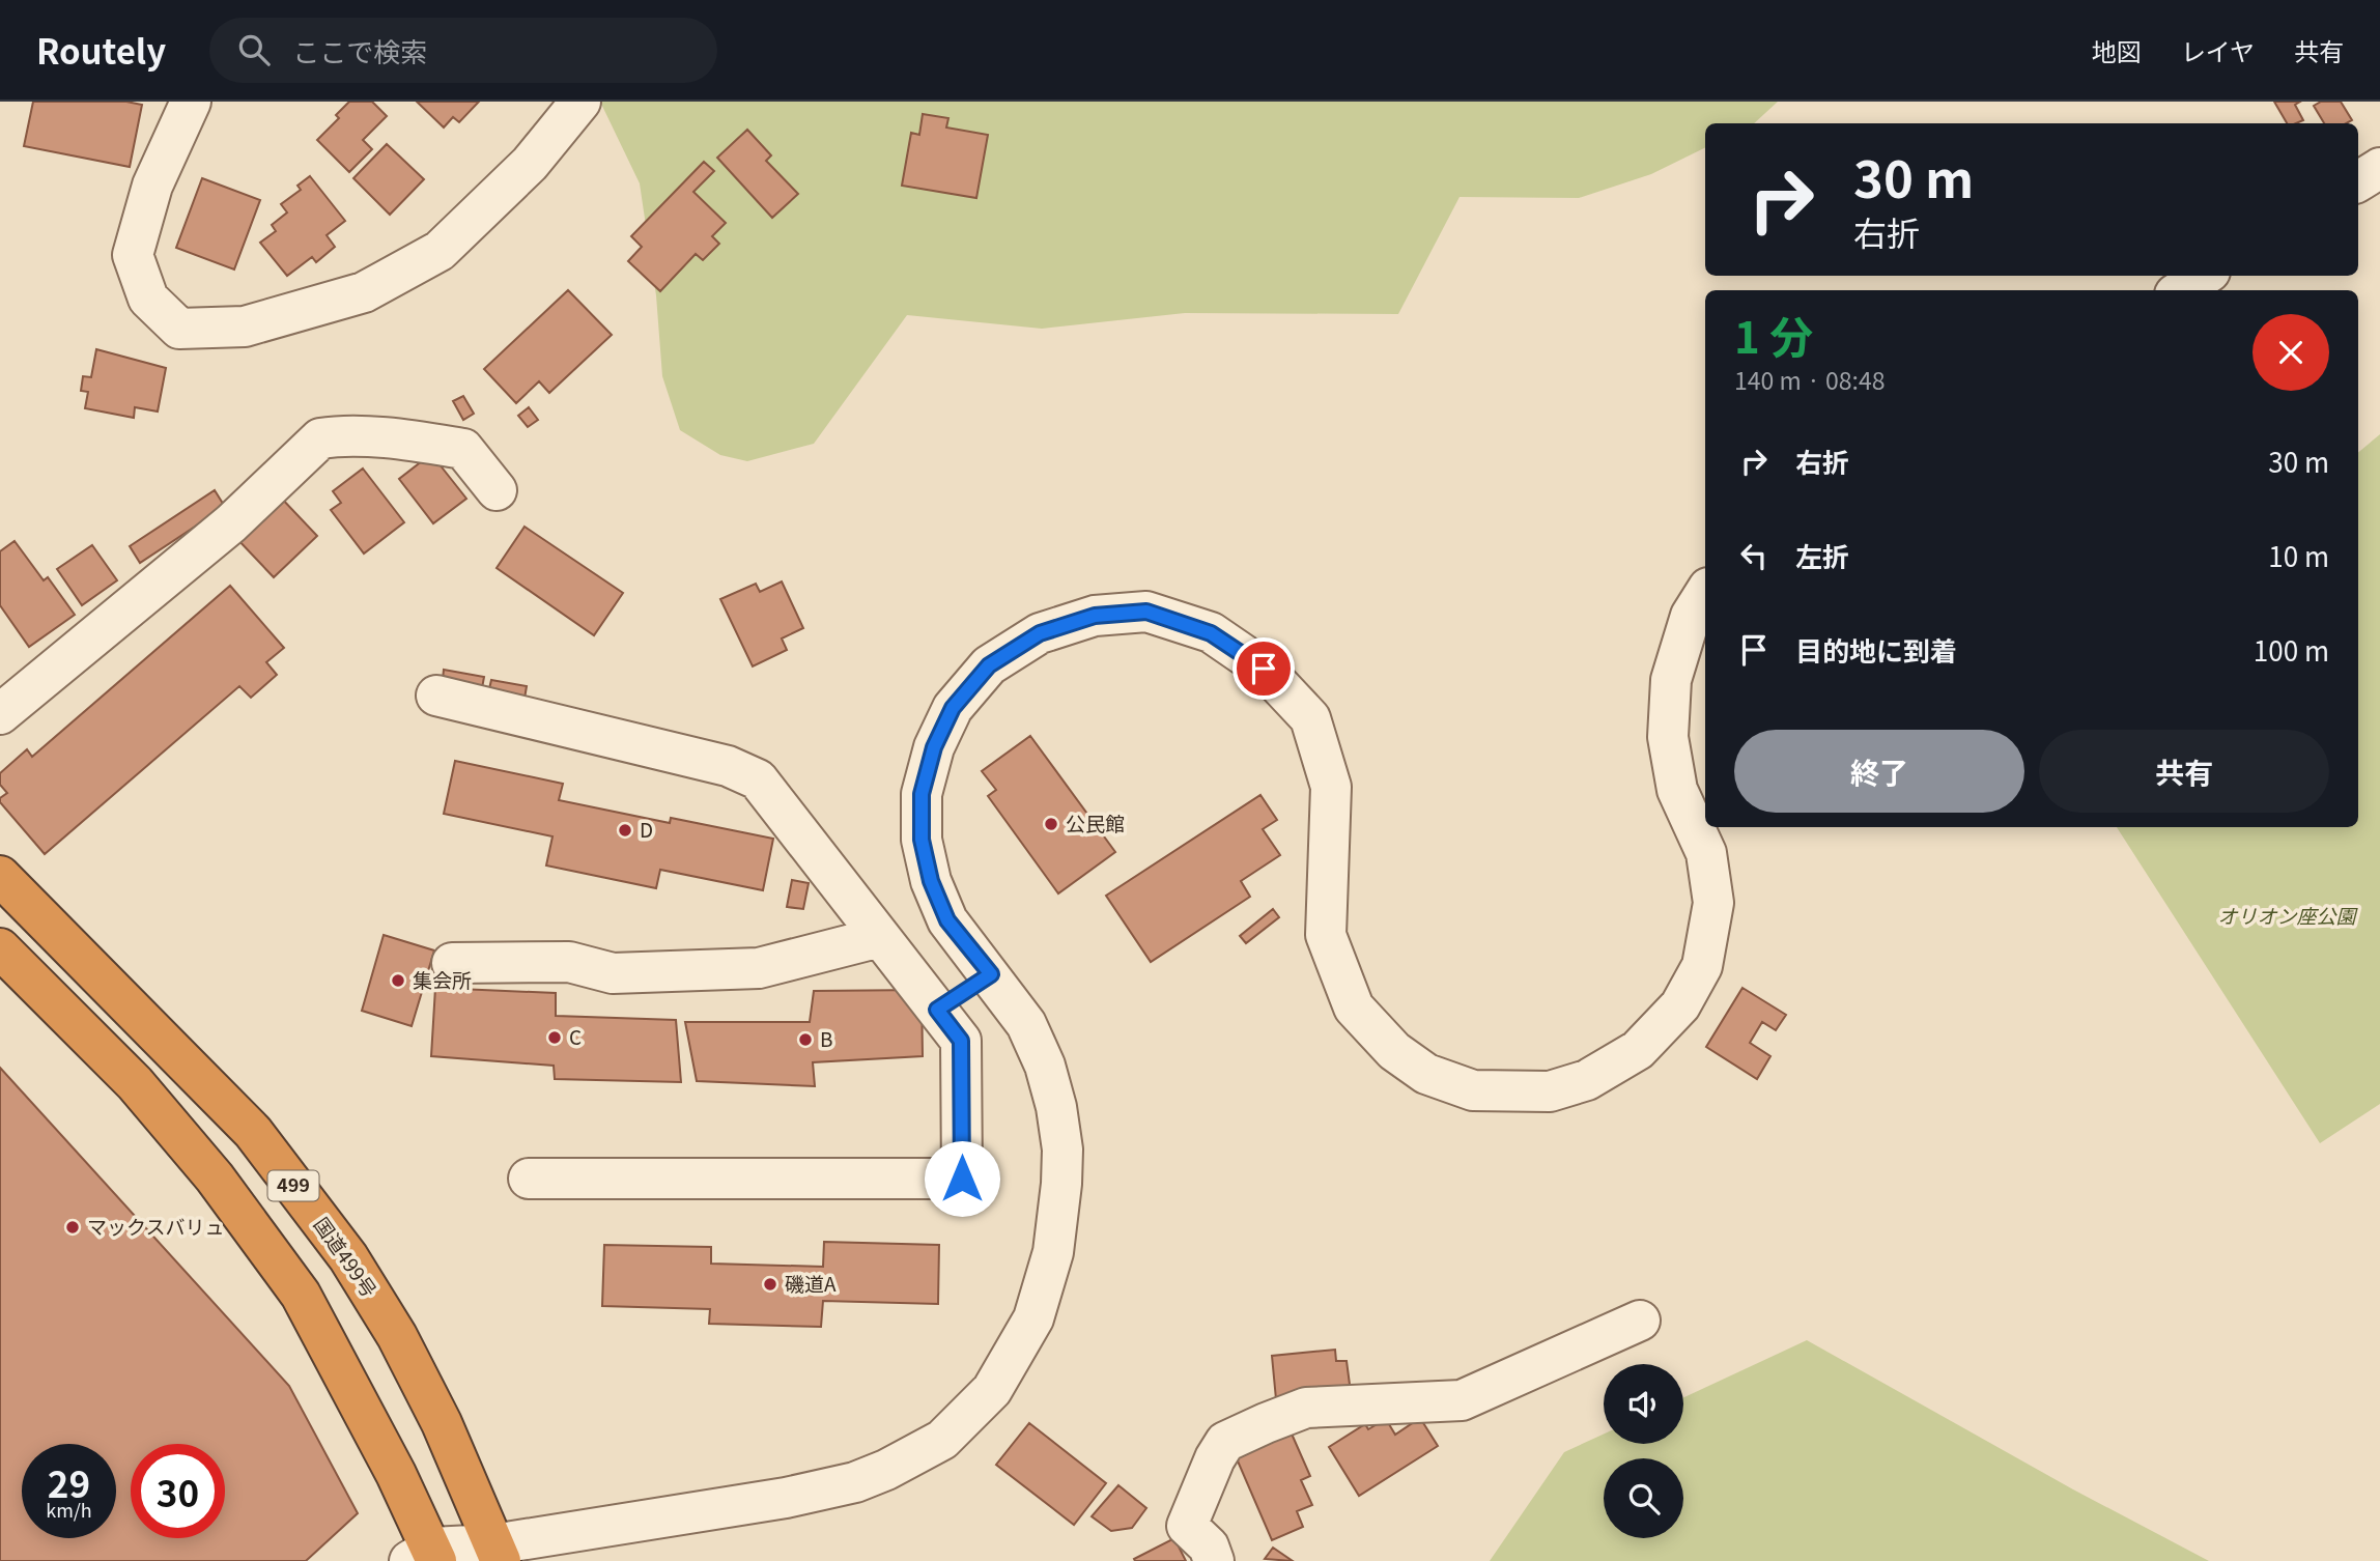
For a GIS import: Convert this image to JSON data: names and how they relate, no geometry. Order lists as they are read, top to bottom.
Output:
{
  "streets": {
    "highway": ["499", "国道499号"]
  },
  "parks": ["オリオン座公園"],
  "places": [
    "公民館",
    "D",
    "集会所",
    "C",
    "B",
    "マックスバリュ",
    "磯道A"
  ],
  "page": {
    "header": "Routely",
    "search": "ここで検索",
    "nav": ["地図", "レイヤ", "共有"],
    "turn": ["30 m", "右折"],
    "heading": ["1 分", "140 m · 08:48"],
    "list": [
      {
        "name": "右折",
        "value": "30 m"
      },
      {
        "name": "左折",
        "value": "10 m"
      },
      {
        "name": "目的地に到着",
        "value": "100 m"
      }
    ],
    "buttons": ["終了", "共有"],
    "speed": "29 km/h",
    "limit": "30"
  }
}
